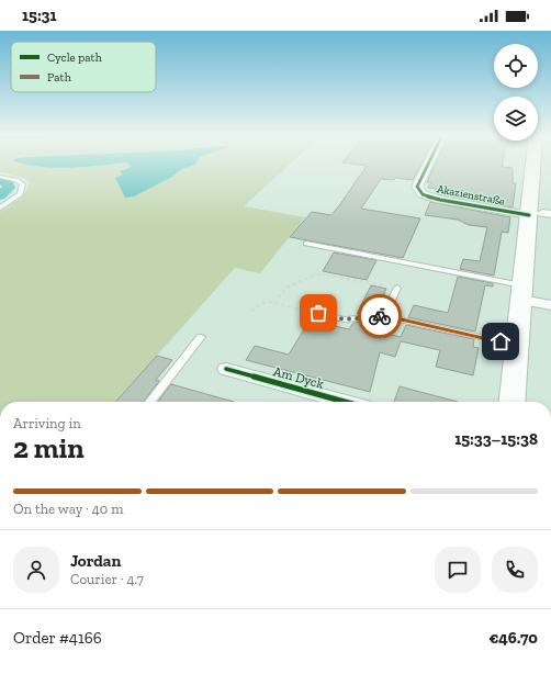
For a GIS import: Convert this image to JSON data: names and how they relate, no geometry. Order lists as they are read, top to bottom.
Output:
{
  "streets": {
    "street": ["Akazienstraße", "Am Dyck"]
  },
  "legend": ["Cycle path", "Path"],
  "page": {
    "status": "15:31",
    "heading": ["2 min", "Arriving in", "15:33–15:38"],
    "panel": [
      "Jordan",
      "Courier · 4.7",
      "Order #4166",
      "€46.70"
    ],
    "bar": "On the way · 40 m"
  }
}
